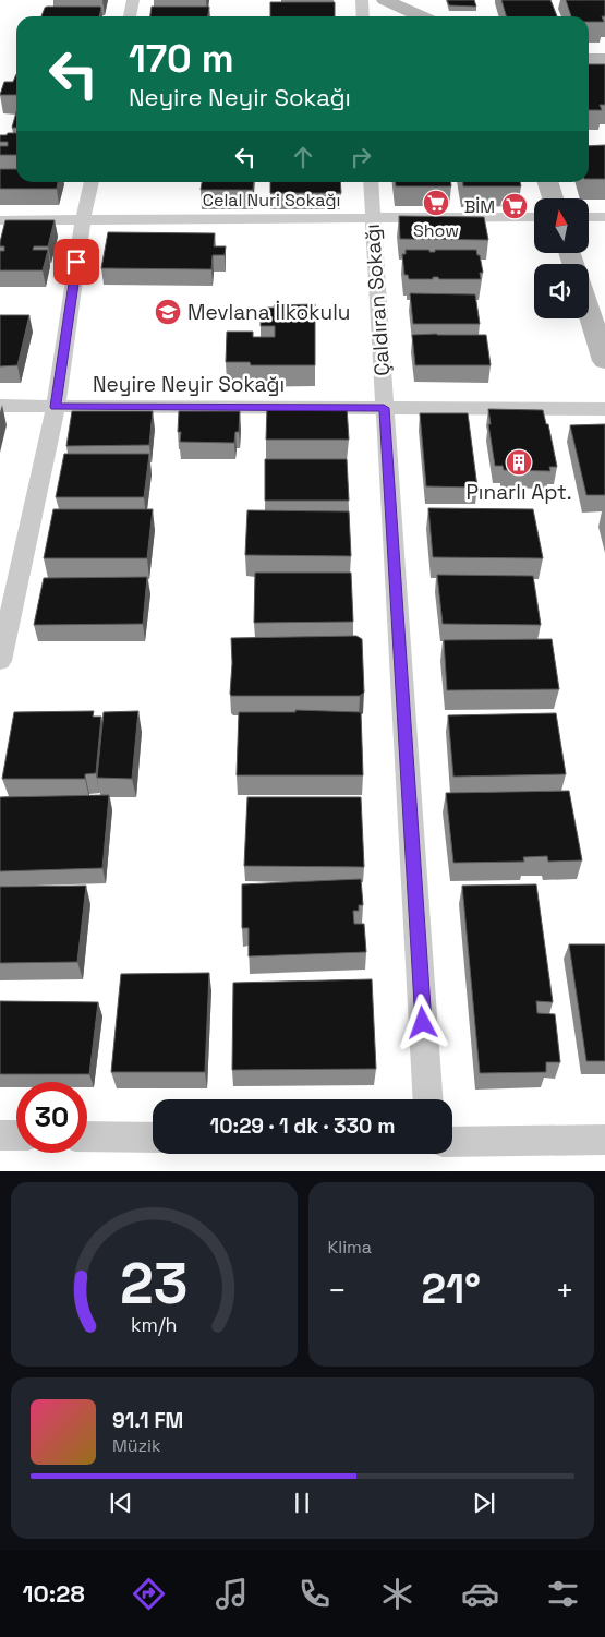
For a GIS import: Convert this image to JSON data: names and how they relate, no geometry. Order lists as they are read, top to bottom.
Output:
{
  "streets": {
    "street": ["Celal Nuri Sokağı", "Çaldıran Sokağı", "Neyire Neyir Sokağı"]
  },
  "crossings": [
    ["Celal Nuri Sokağı", "Çaldıran Sokağı"],
    ["Çaldıran Sokağı", "Neyire Neyir Sokağı"]
  ],
  "places": {
    "supermarket": ["Show", "BİM"],
    "school or university": ["Mevlana İlkokulu"],
    "building": ["Pınarlı Apt."]
  },
  "north": "top",
  "page": {
    "turn": ["170 m", "Neyire Neyir Sokağı"],
    "limit": "30",
    "trip": "10:29 · 1 dk · 330 m",
    "tile": "Klima",
    "heat": ["−", "21°", "+"],
    "song": ["91.1 FM", "Müzik"],
    "tabs": "10:28",
    "gauge": ["23", "km/h"]
  }
}
